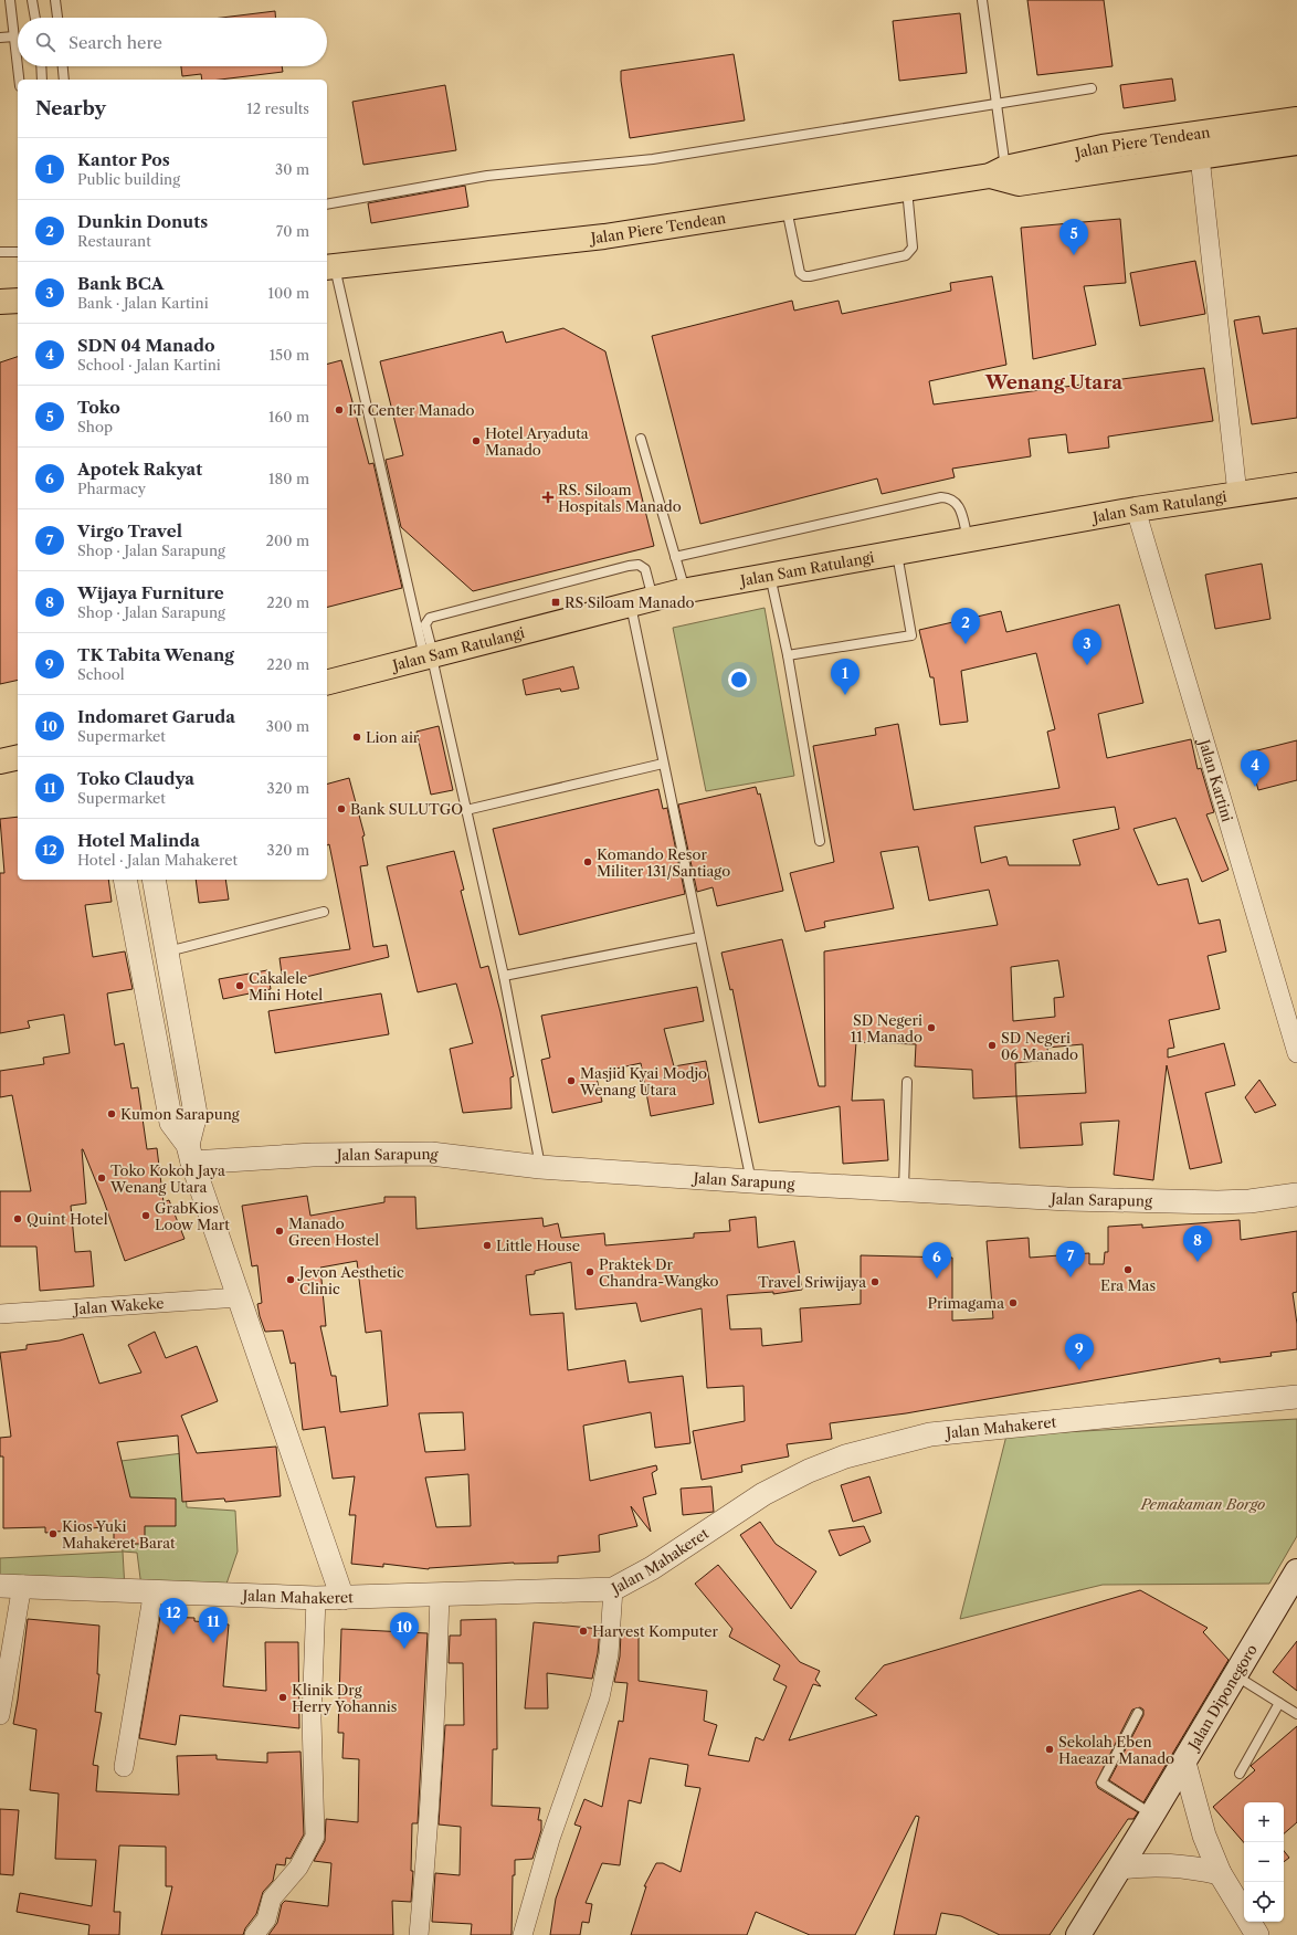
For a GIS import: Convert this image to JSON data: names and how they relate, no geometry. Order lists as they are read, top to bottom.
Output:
{
  "streets": {
    "main road": ["Jalan Piere Tendean", "Jalan Sam Ratulangi", "Jalan Diponegoro"],
    "street": [
      "Jalan Kartini",
      "Jalan Sarapung",
      "Jalan Wakeke",
      "Jalan Mahakeret"
    ]
  },
  "crossings": [
    ["Jalan Sam Ratulangi", "Jalan Kartini"]
  ],
  "districts": ["Wenang Utara"],
  "parks": ["Pemakaman Borgo"],
  "places": {
    "other": [
      "IT Center Manado",
      "Hotel Aryaduta Manado",
      "Lion air",
      "Bank SULUTGO",
      "Komando Resor Militer 131/Santiago",
      "Cakalele Mini Hotel",
      "SD Negeri 11 Manado",
      "SD Negeri 06 Manado",
      "Masjid Kyai Modjo Wenang Utara",
      "Kumon Sarapung",
      "Toko Kokoh Jaya Wenang Utara",
      "GrabKios Loow Mart",
      "Quint Hotel",
      "Manado Green Hostel",
      "Little House",
      "Era Mas",
      "Praktek Dr Chandra-Wangko",
      "Jevon Aesthetic Clinic",
      "Travel Sriwijaya",
      "Primagama",
      "Kios Yuki Mahakeret Barat",
      "Harvest Komputer",
      "Klinik Drg Herry Yohannis",
      "Sekolah Eben Haeazar Manado"
    ],
    "health": ["RS. Siloam Hospitals Manado"],
    "transit": ["RS Siloam Manado"]
  },
  "page": {
    "search": "Search here",
    "heading": ["Nearby", "12 results"],
    "list": [
      {
        "mark": "1",
        "name": "Kantor Pos",
        "note": "Public building",
        "value": "30 m"
      },
      {
        "mark": "2",
        "name": "Dunkin Donuts",
        "note": "Restaurant",
        "value": "70 m"
      },
      {
        "mark": "3",
        "name": "Bank BCA",
        "note": "Bank · Jalan Kartini",
        "value": "100 m"
      },
      {
        "mark": "4",
        "name": "SDN 04 Manado",
        "note": "School · Jalan Kartini",
        "value": "150 m"
      },
      {
        "mark": "5",
        "name": "Toko",
        "note": "Shop",
        "value": "160 m"
      },
      {
        "mark": "6",
        "name": "Apotek Rakyat",
        "note": "Pharmacy",
        "value": "180 m"
      },
      {
        "mark": "7",
        "name": "Virgo Travel",
        "note": "Shop · Jalan Sarapung",
        "value": "200 m"
      },
      {
        "mark": "8",
        "name": "Wijaya Furniture",
        "note": "Shop · Jalan Sarapung",
        "value": "220 m"
      },
      {
        "mark": "9",
        "name": "TK Tabita Wenang",
        "note": "School",
        "value": "220 m"
      },
      {
        "mark": "10",
        "name": "Indomaret Garuda",
        "note": "Supermarket",
        "value": "300 m"
      },
      {
        "mark": "11",
        "name": "Toko Claudya",
        "note": "Supermarket",
        "value": "320 m"
      },
      {
        "mark": "12",
        "name": "Hotel Malinda",
        "note": "Hotel · Jalan Mahakeret",
        "value": "320 m"
      }
    ],
    "pins": [
      "5",
      "2",
      "3",
      "1",
      "4",
      "8",
      "7",
      "6",
      "9",
      "12",
      "11",
      "10"
    ],
    "map_buttons": ["+", "−"]
  }
}
